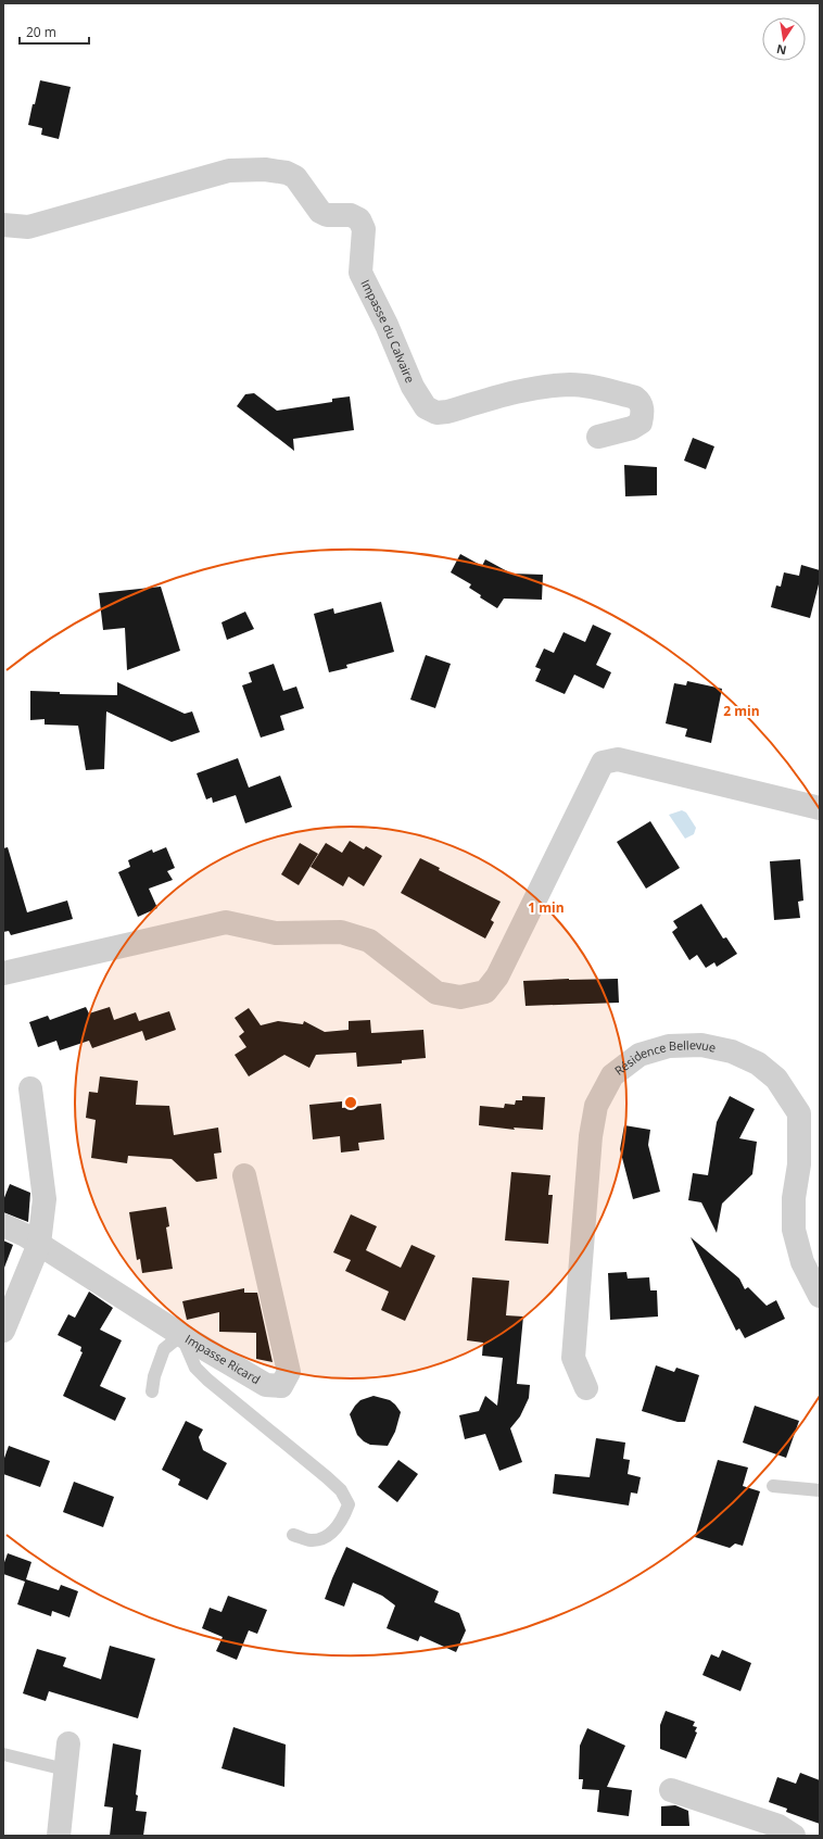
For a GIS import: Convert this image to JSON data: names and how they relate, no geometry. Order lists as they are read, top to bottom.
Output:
{
  "streets": {
    "street": ["Impasse du Calvaire", "Résidence Bellevue", "Impasse Ricard"]
  },
  "scale_bar": "20 m",
  "north": "bottom",
  "rings": ["2 min", "1 min"]
}
